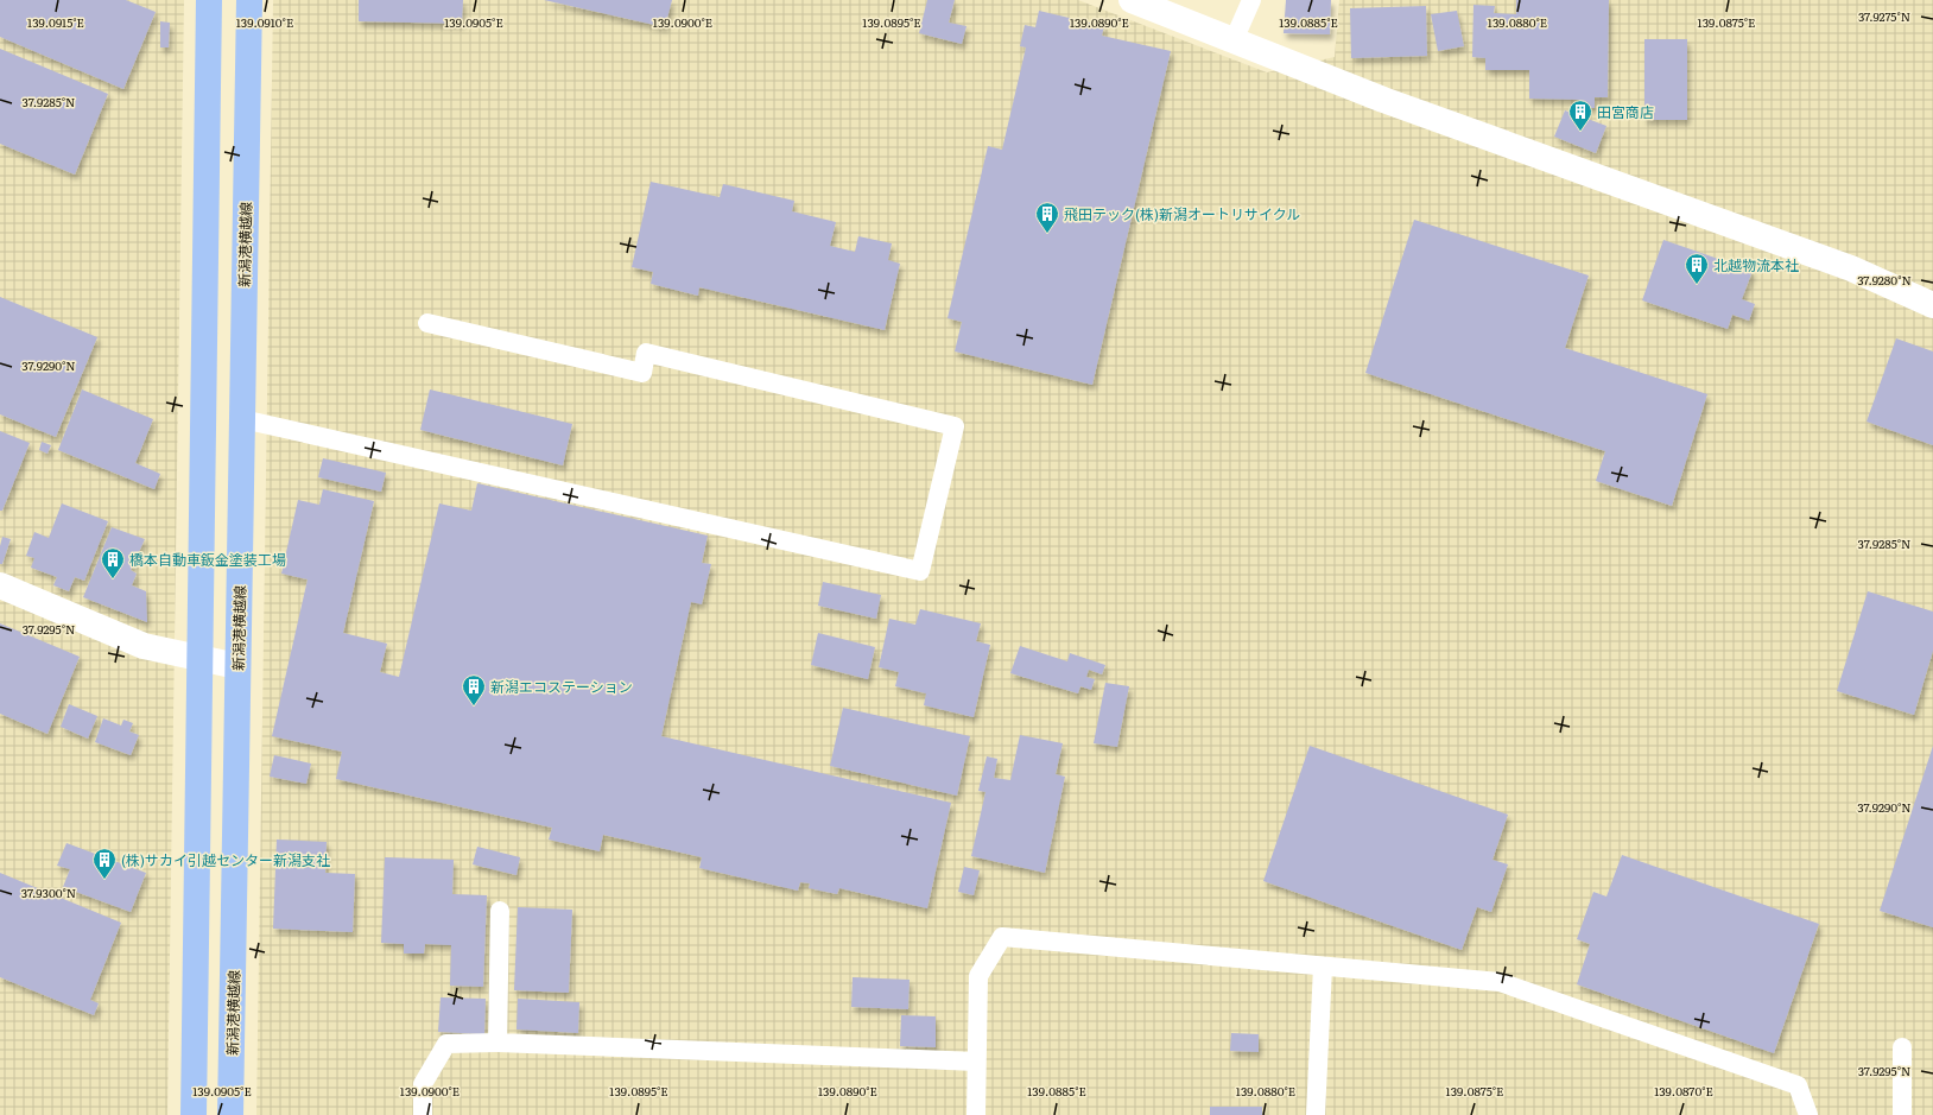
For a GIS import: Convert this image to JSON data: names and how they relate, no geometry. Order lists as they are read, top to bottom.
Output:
{
  "streets": {
    "main road": ["新潟港横越線"]
  },
  "places": {
    "building": [
      "田宮商店",
      "飛田テック(株)新潟オートリサイクル",
      "北越物流本社",
      "橋本自動車鈑金塗装工場",
      "新潟エコステーション",
      "(株)サカイ引越センター新潟支社"
    ]
  },
  "coordinates": [
    "37.9275°N",
    "139.0915°E",
    "139.0910°E",
    "139.0905°E",
    "139.0900°E",
    "139.0895°E",
    "139.0890°E",
    "139.0885°E",
    "139.0880°E",
    "139.0875°E",
    "37.9285°N",
    "37.9280°N",
    "37.9290°N",
    "37.9295°N",
    "37.9300°N",
    "139.0870°E"
  ]
}
